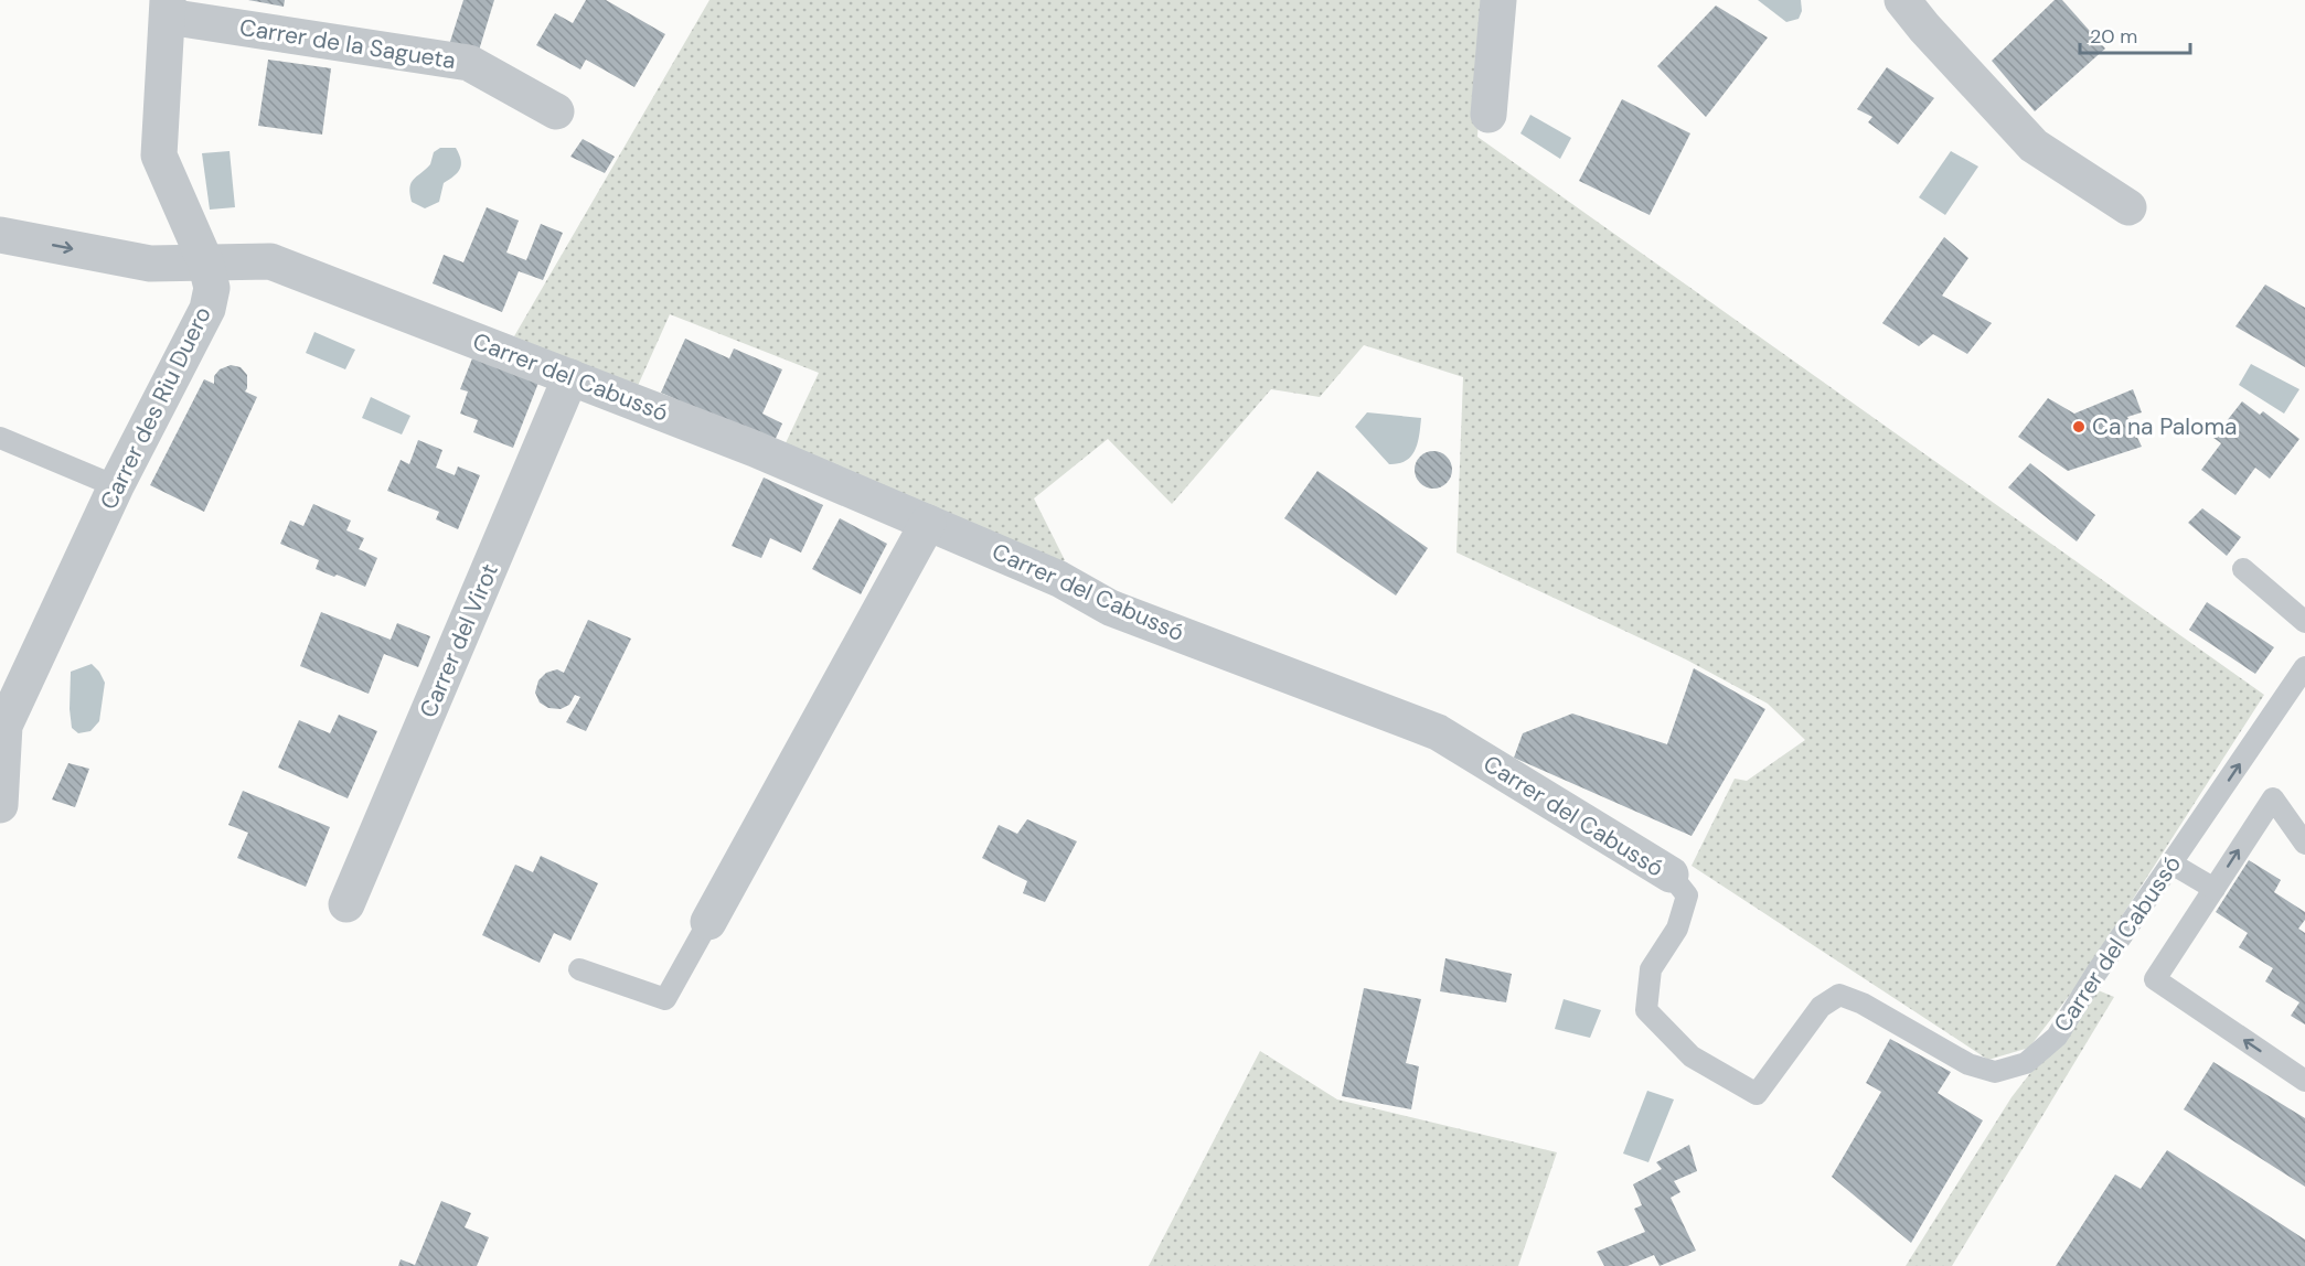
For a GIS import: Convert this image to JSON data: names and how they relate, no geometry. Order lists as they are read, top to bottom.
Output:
{
  "streets": {
    "street": [
      "Carrer de la Sagueta",
      "Carrer del Cabussó",
      "Carrer des Riu Duero",
      "Carrer del Virot"
    ]
  },
  "crossings": [
    ["Carrer de la Sagueta", "Carrer des Riu Duero"],
    ["Carrer del Cabussó", "Carrer des Riu Duero"],
    ["Carrer del Cabussó", "Carrer del Virot"]
  ],
  "places": ["Ca na Paloma"],
  "scale_bar": "20 m"
}
